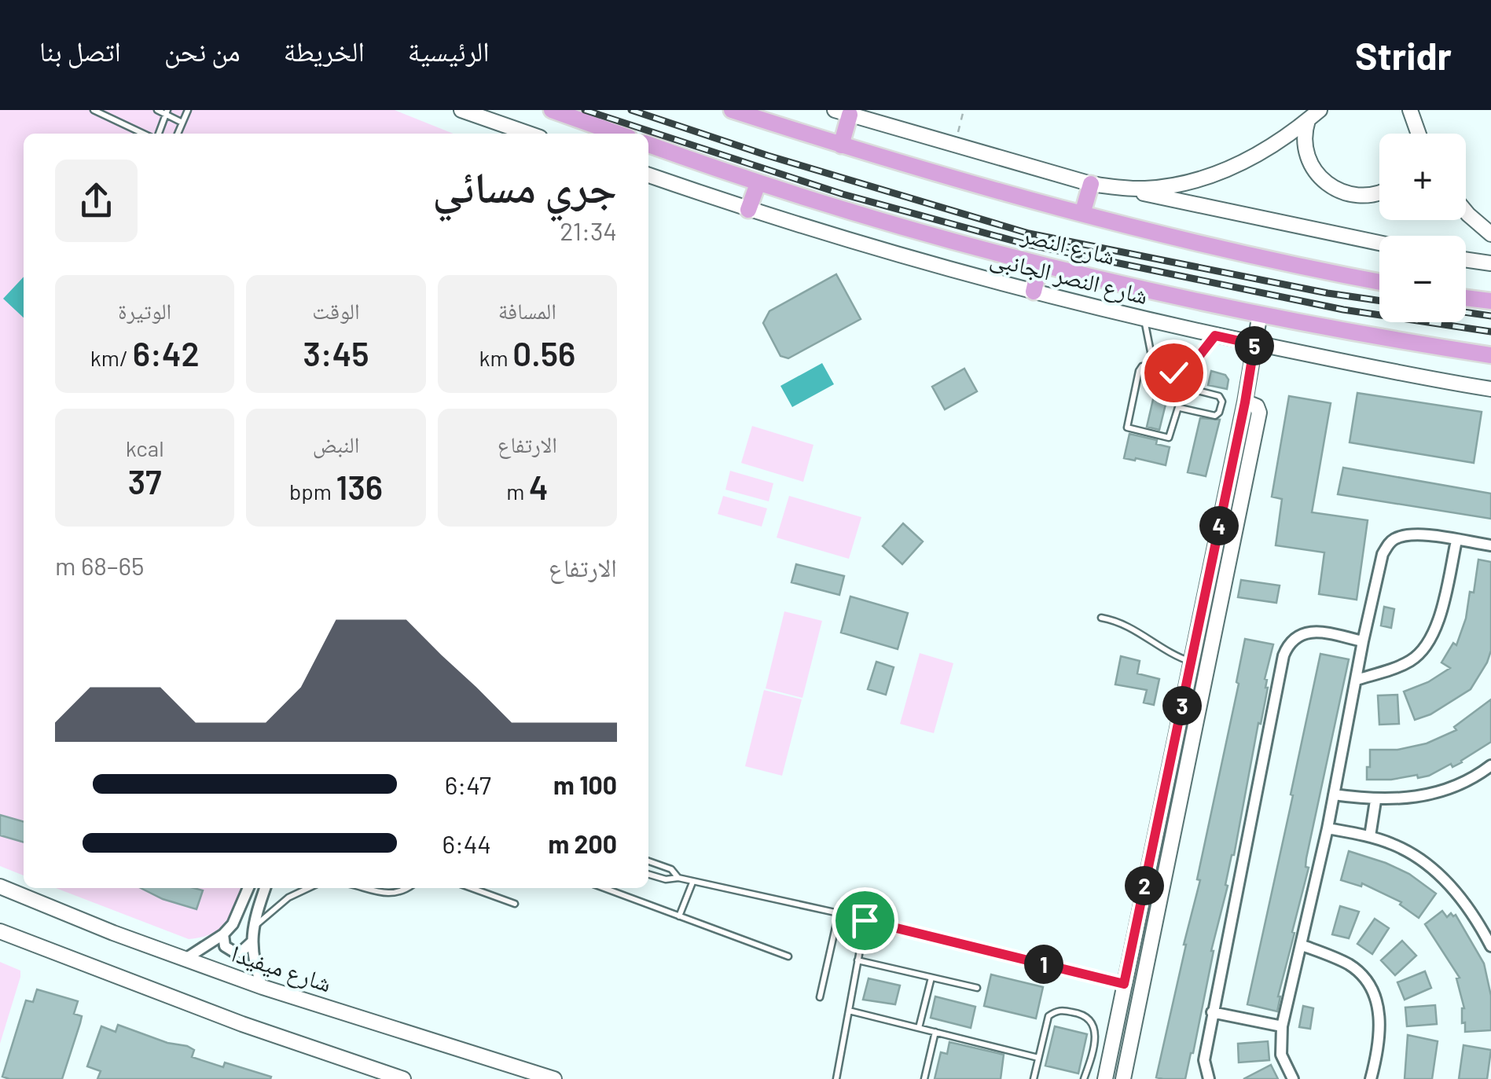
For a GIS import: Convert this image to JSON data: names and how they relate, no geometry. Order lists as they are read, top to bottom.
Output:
{
  "streets": {
    "main road": ["شارع النصر"],
    "street": ["شارع النصر الجانبى", "شارع ميفيدا"]
  },
  "page": {
    "header": "Stridr",
    "nav": [
      "الرئيسية",
      "الخريطة",
      "من نحن",
      "اتصل بنا"
    ],
    "map_buttons": ["+", "−"],
    "heading": ["جري مسائي", "21:34"],
    "stats": [
      ["المسافة", "0.56 km"],
      ["الوقت", "3:45"],
      ["الوتيرة", "6:42 /km"],
      ["الارتفاع", "4 m"],
      ["النبض", "136 bpm"],
      ["kcal", "37"]
    ],
    "pins": [
      "5",
      "4",
      "3",
      "2",
      "1"
    ],
    "chart": ["الارتفاع", "65–68 m"],
    "list": [
      {
        "name": "100 m",
        "note": "6:47"
      },
      {
        "name": "200 m",
        "note": "6:44"
      }
    ]
  }
}
